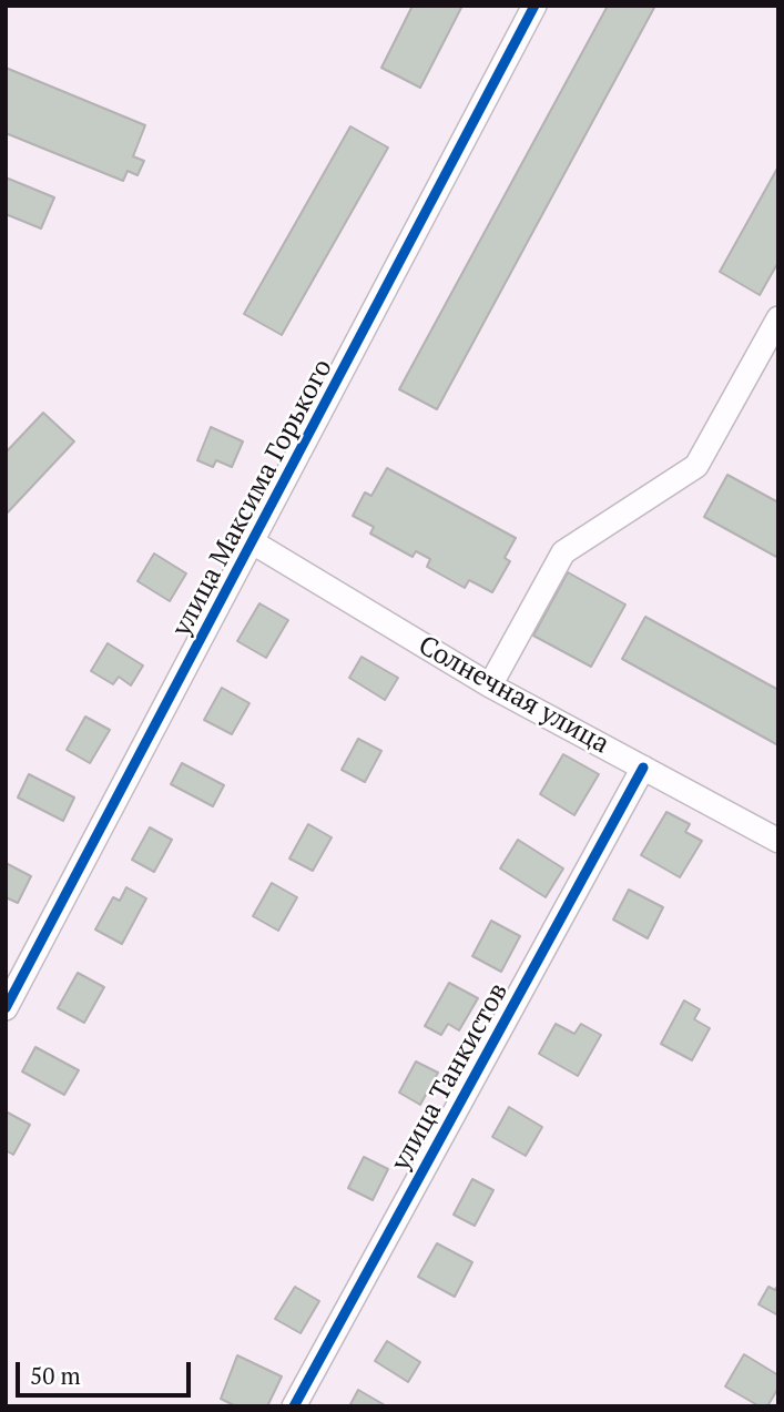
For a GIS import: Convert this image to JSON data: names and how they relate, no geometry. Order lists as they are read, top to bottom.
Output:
{
  "streets": {
    "street": ["улица Максима Горького", "Солнечная улица", "улица Танкистов"]
  },
  "crossings": [
    ["улица Максима Горького", "Солнечная улица"],
    ["Солнечная улица", "улица Танкистов"]
  ],
  "scale_bar": "50 m"
}
